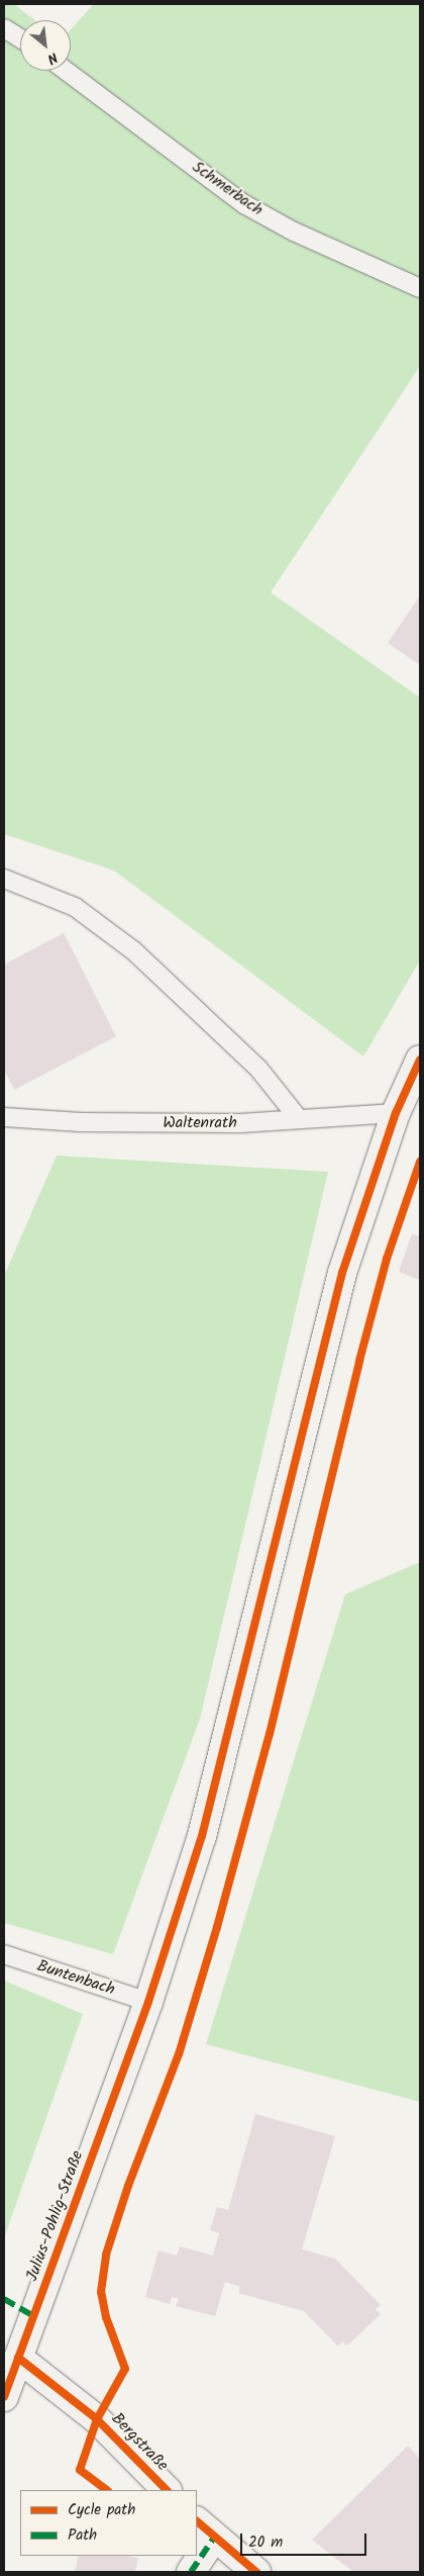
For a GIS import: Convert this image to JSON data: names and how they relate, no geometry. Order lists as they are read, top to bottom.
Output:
{
  "streets": {
    "street": ["Julius-Pohlig-Straße", "Bergstraße"],
    "lane": ["Schmerbach", "Waltenrath", "Buntenbach"]
  },
  "crossings": [
    ["Waltenrath", "Julius-Pohlig-Straße"],
    ["Buntenbach", "Julius-Pohlig-Straße"],
    ["Julius-Pohlig-Straße", "Bergstraße"]
  ],
  "legend": ["Cycle path", "Path"],
  "scale_bar": "20 m",
  "north": "bottom right"
}
